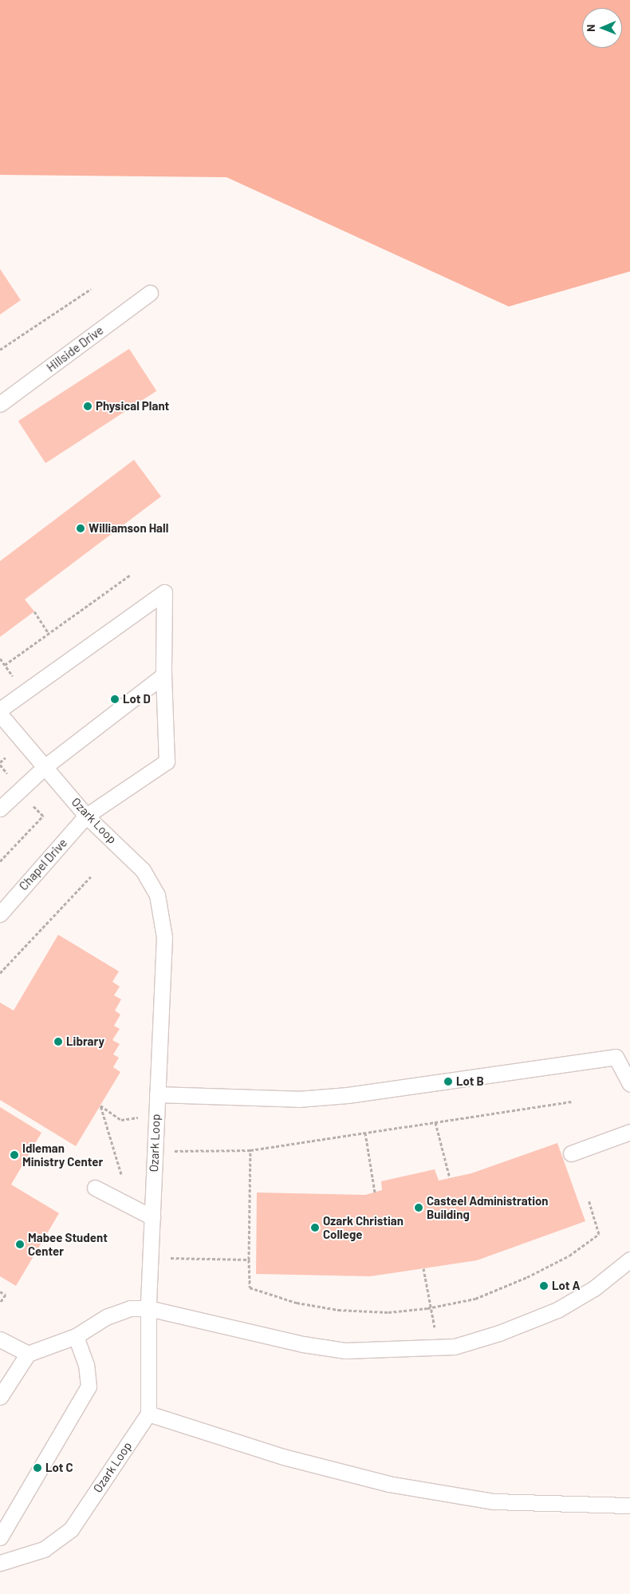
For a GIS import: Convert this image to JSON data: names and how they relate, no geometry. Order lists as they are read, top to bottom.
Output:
{
  "streets": {
    "lane": ["Hillside Drive", "Ozark Loop", "Chapel Drive"]
  },
  "crossings": [
    ["Ozark Loop", "Chapel Drive"]
  ],
  "places": [
    "Physical Plant",
    "Williamson Hall",
    "Lot D",
    "Library",
    "Lot B",
    "Idleman Ministry Center",
    "Casteel Administration Building",
    "Ozark Christian College",
    "Mabee Student Center",
    "Lot A",
    "Lot C"
  ],
  "north": "left"
}
